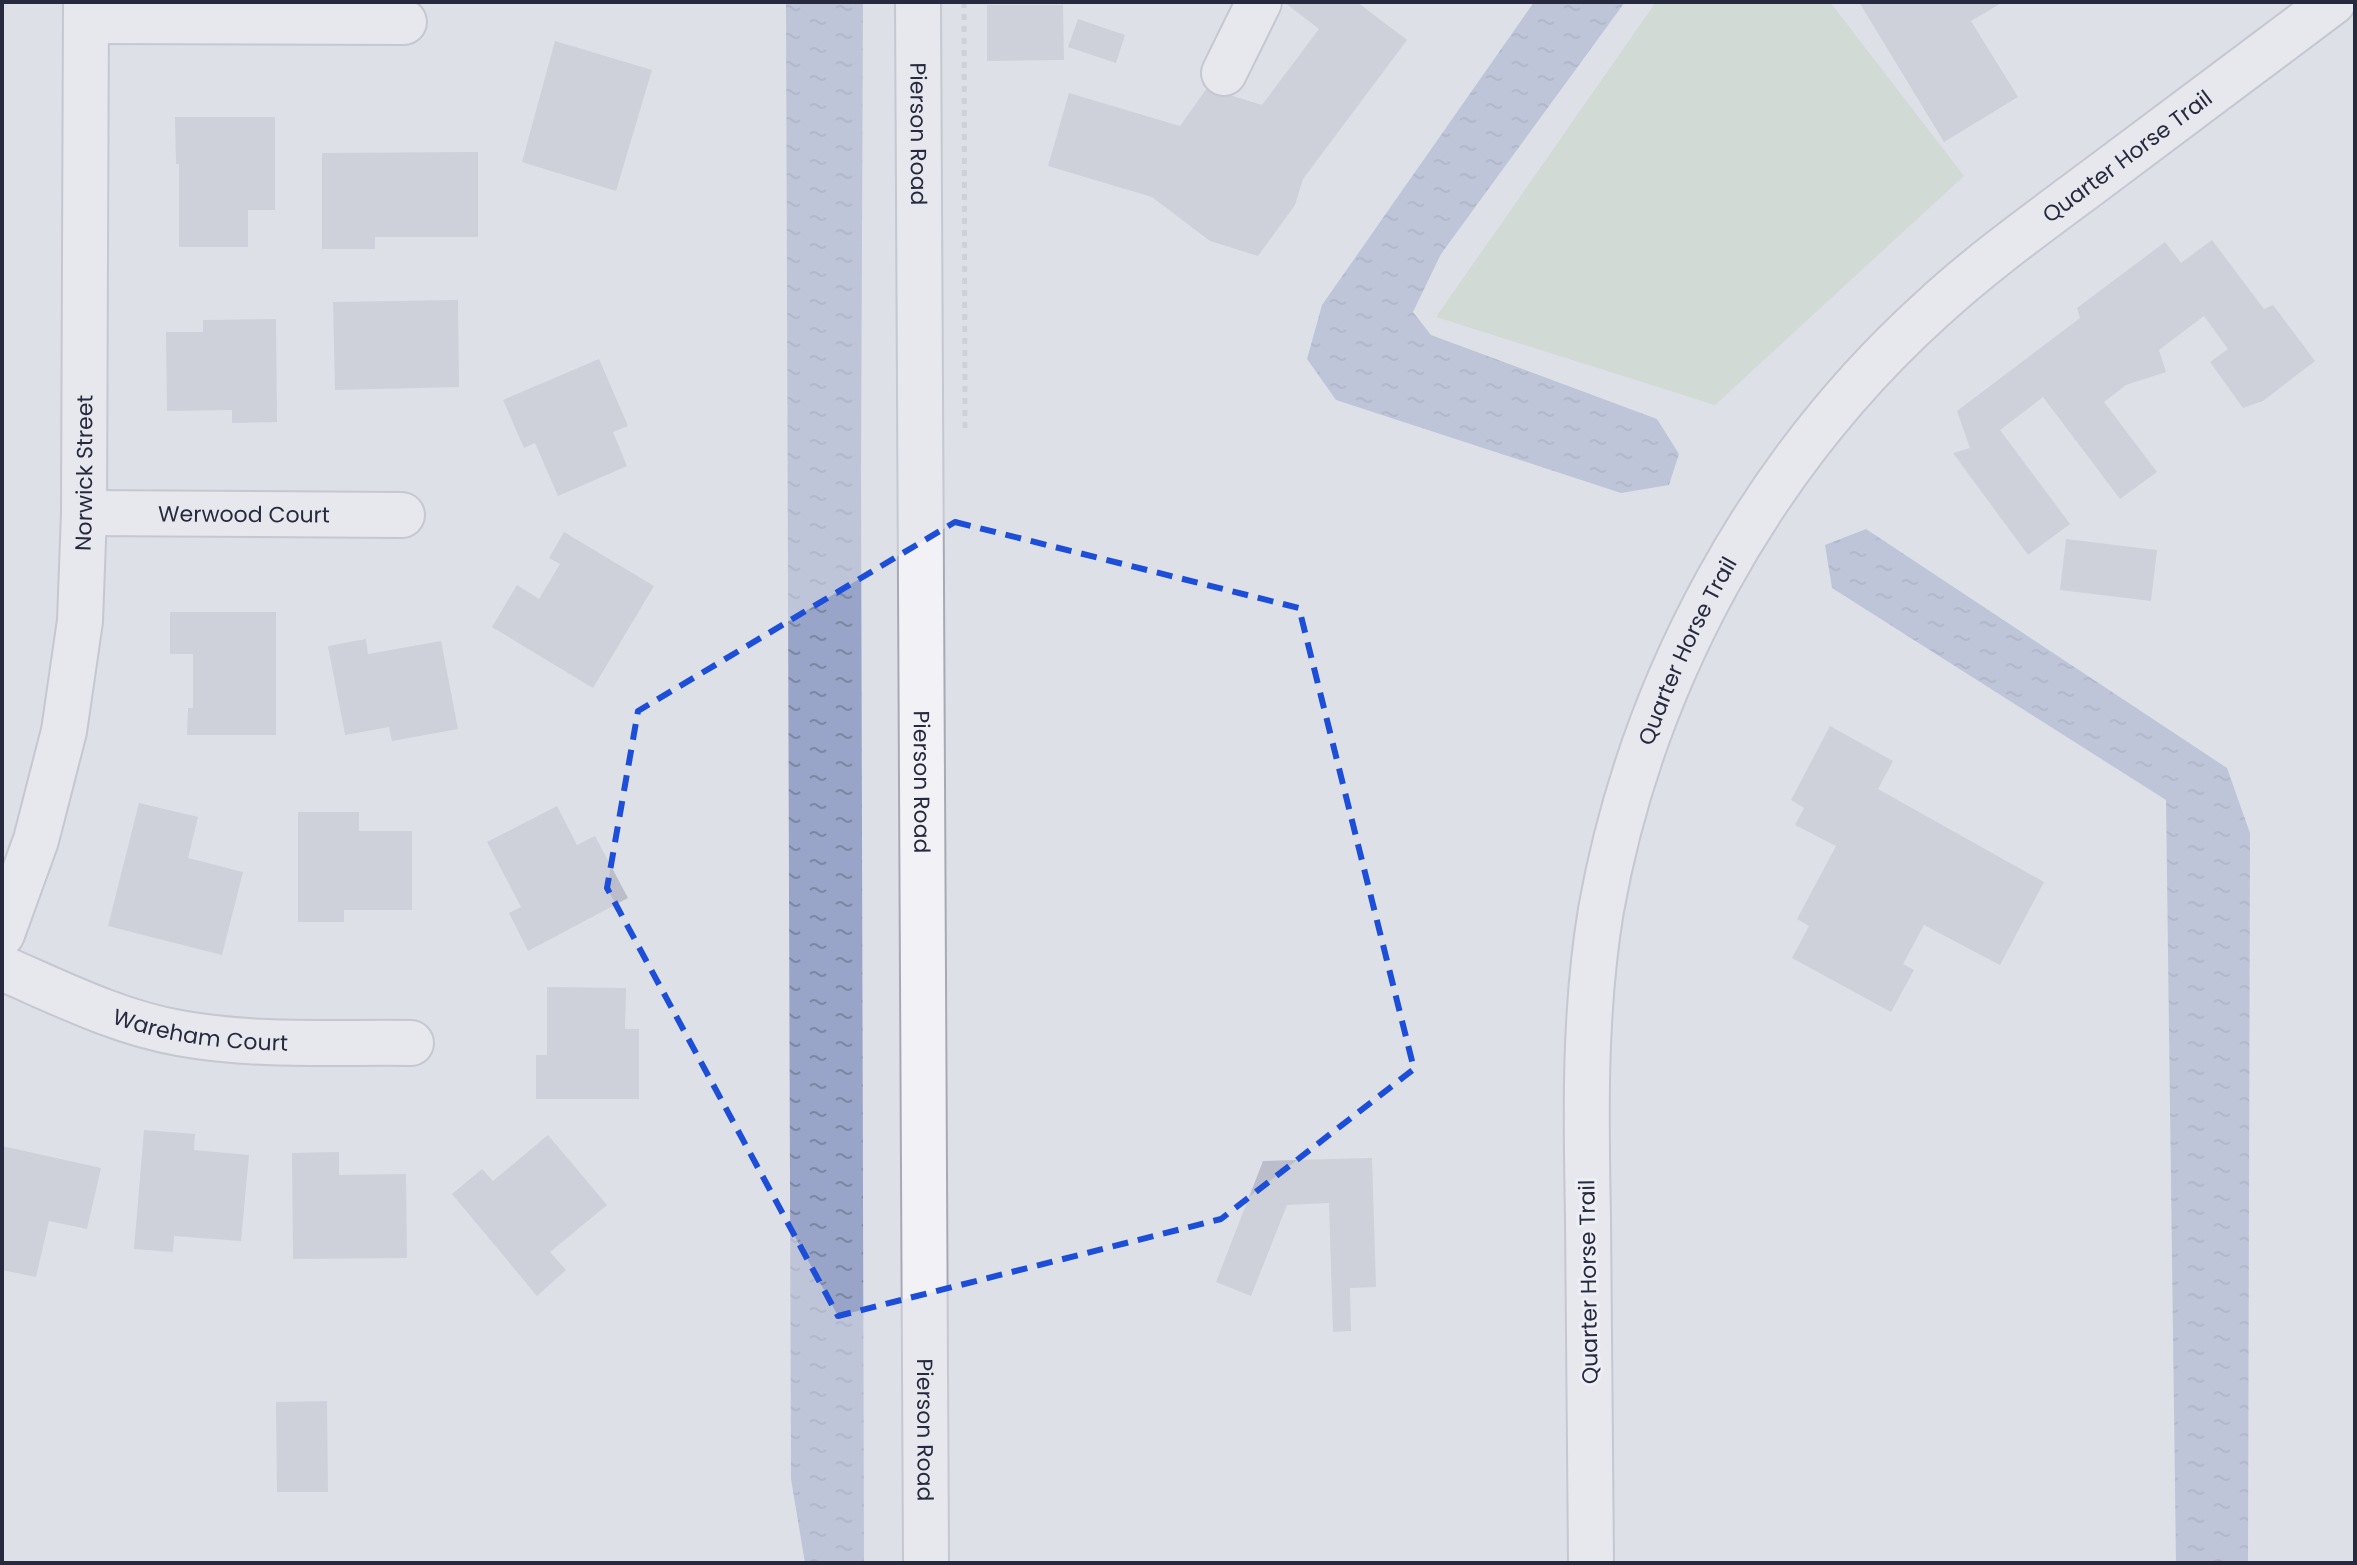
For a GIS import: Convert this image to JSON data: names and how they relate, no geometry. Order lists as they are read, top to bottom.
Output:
{
  "streets": {
    "street": [
      "Pierson Road",
      "Quarter Horse Trail",
      "Norwick Street",
      "Werwood Court",
      "Wareham Court"
    ]
  },
  "crossings": [
    ["Norwick Street", "Werwood Court"]
  ]
}
